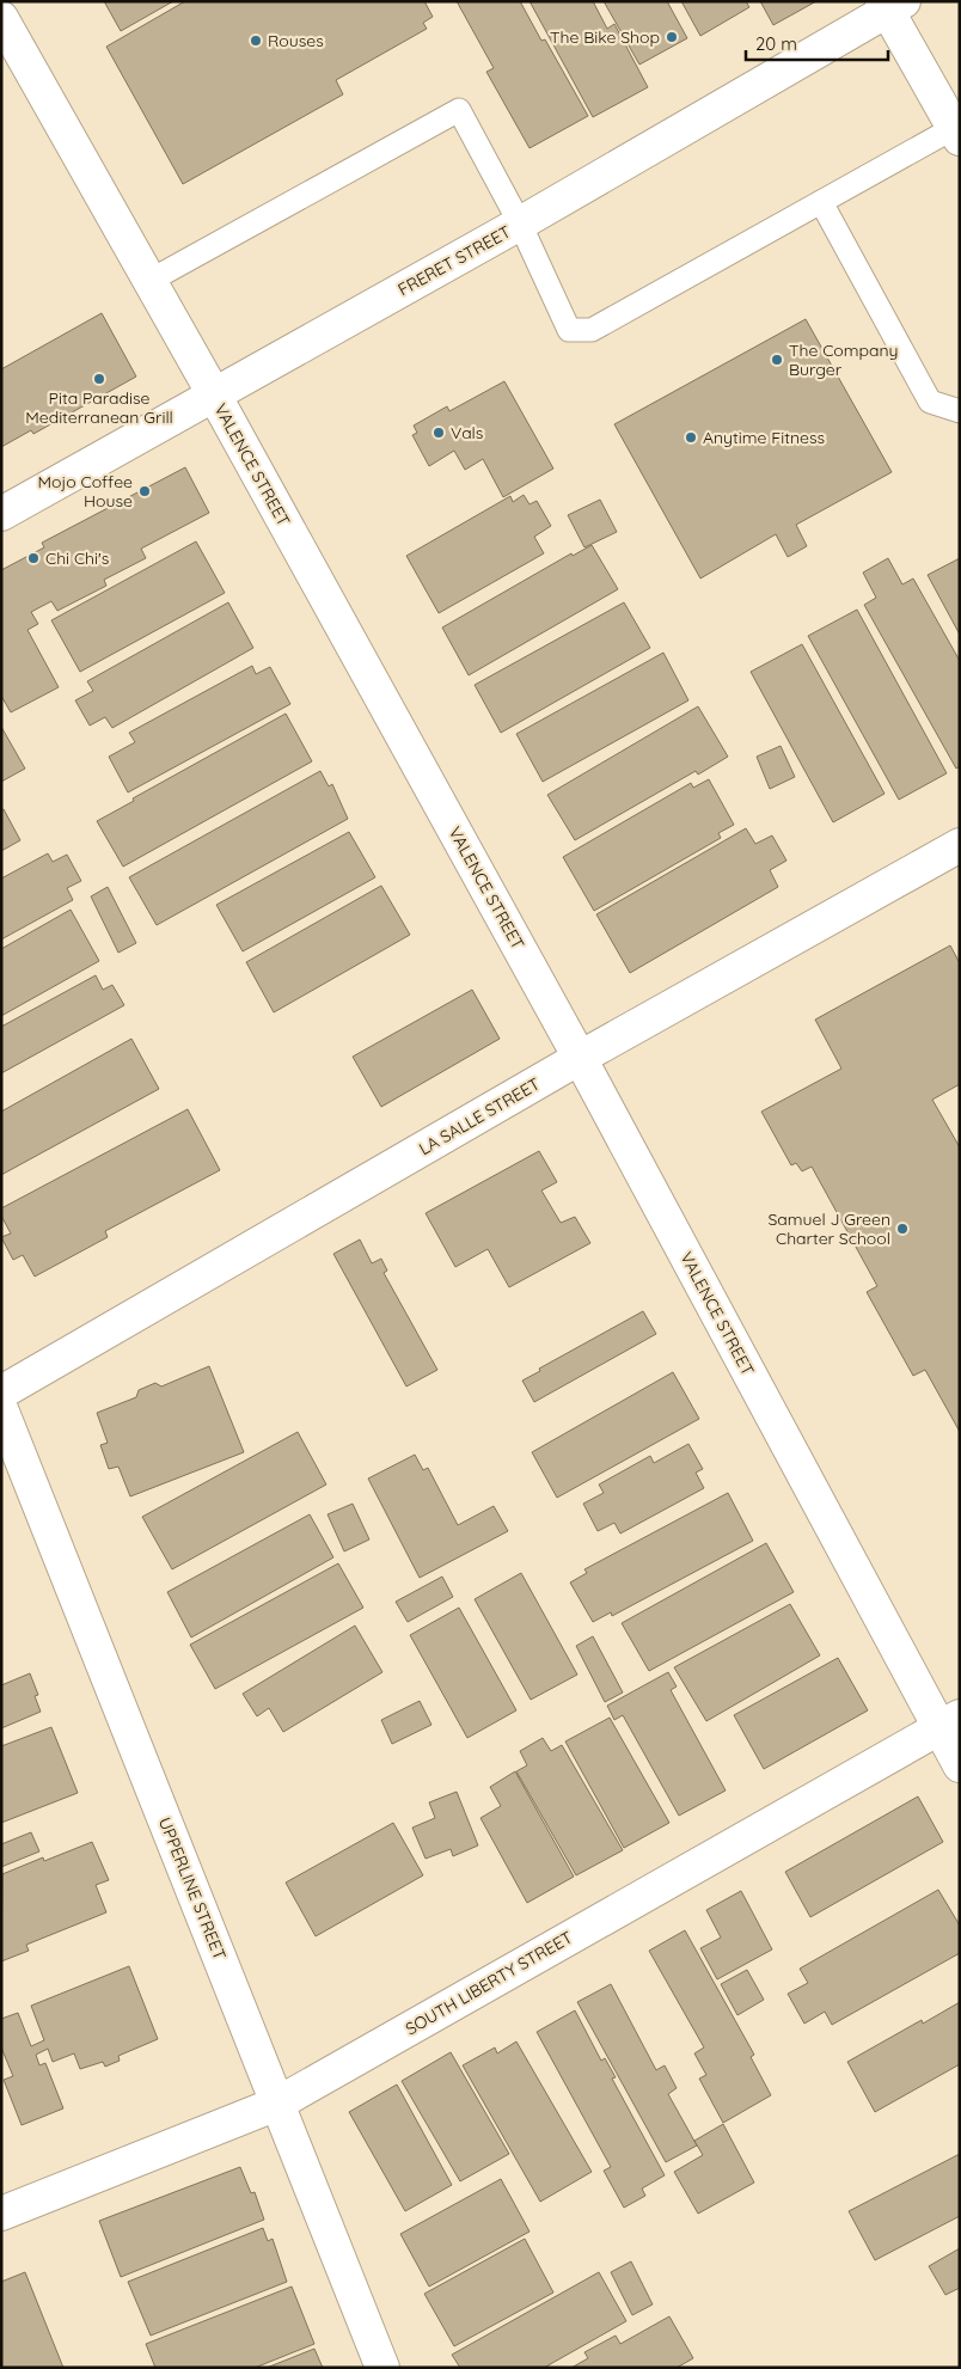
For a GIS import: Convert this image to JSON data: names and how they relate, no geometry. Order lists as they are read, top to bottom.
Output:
{
  "streets": {
    "street": [
      "FRERET STREET",
      "VALENCE STREET",
      "LA SALLE STREET",
      "UPPERLINE STREET",
      "SOUTH LIBERTY STREET"
    ]
  },
  "crossings": [
    ["FRERET STREET", "VALENCE STREET"],
    ["VALENCE STREET", "LA SALLE STREET"],
    ["VALENCE STREET", "SOUTH LIBERTY STREET"],
    ["UPPERLINE STREET", "SOUTH LIBERTY STREET"]
  ],
  "places": [
    "The Bike Shop",
    "Rouses",
    "The Company Burger",
    "Pita Paradise Mediterranean Grill",
    "Vals",
    "Anytime Fitness",
    "Mojo Coffee House",
    "Chi Chi's",
    "Samuel J Green Charter School"
  ],
  "scale_bar": "20 m"
}
